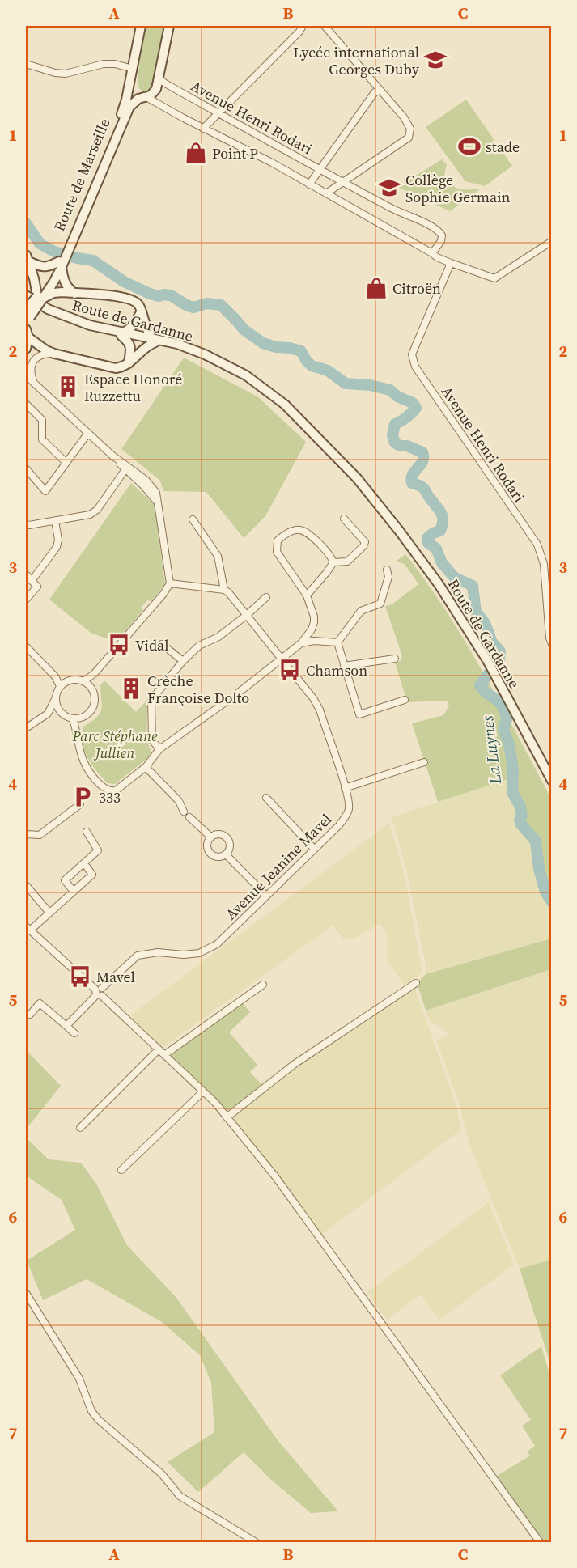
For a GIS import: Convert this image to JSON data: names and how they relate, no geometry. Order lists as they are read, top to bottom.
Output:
{
  "streets": {
    "main road": ["Route de Marseille", "Route de Gardanne"],
    "street": ["Avenue Henri Rodari", "Avenue Jeanine Mavel"]
  },
  "crossings": [
    ["Avenue Henri Rodari", "Route de Marseille"]
  ],
  "water": ["La Luynes"],
  "parks": ["Parc Stéphane Jullien"],
  "places": {
    "school or university": ["Lycée international Georges Duby", "Collège Sophie Germain"],
    "sports": ["stade"],
    "shop": ["Point P", "Citroën"],
    "building": ["Espace Honoré Ruzzettu", "Crèche Françoise Dolto"],
    "bus stop": ["Vidal", "Chamson", "Mavel"],
    "parking": ["333"]
  },
  "grid": {
    "columns": ["A", "B", "C"],
    "rows": [
      "1",
      "2",
      "3",
      "4",
      "5",
      "6",
      "7"
    ]
  }
}
